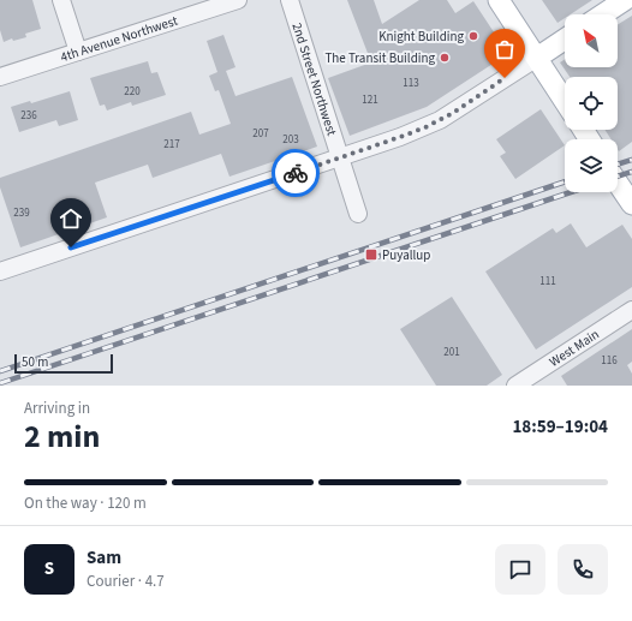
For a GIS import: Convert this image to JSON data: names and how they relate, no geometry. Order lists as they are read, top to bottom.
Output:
{
  "streets": {
    "street": ["4th Avenue Northwest", "2nd Street Northwest", "West Main"]
  },
  "places": {
    "other": ["Knight Building", "The Transit Building"],
    "transit": ["Puyallup"]
  },
  "house_numbers": [
    "113",
    "220",
    "121",
    "236",
    "207",
    "203",
    "217",
    "239",
    "111",
    "201",
    "116"
  ],
  "scale_bar": "50 m",
  "north": "top left",
  "page": {
    "scale": "50 m",
    "heading": ["2 min", "Arriving in", "18:59–19:04"],
    "panel": ["Sam", "Courier · 4.7"],
    "bar": "On the way · 120 m",
    "round": "S"
  }
}
